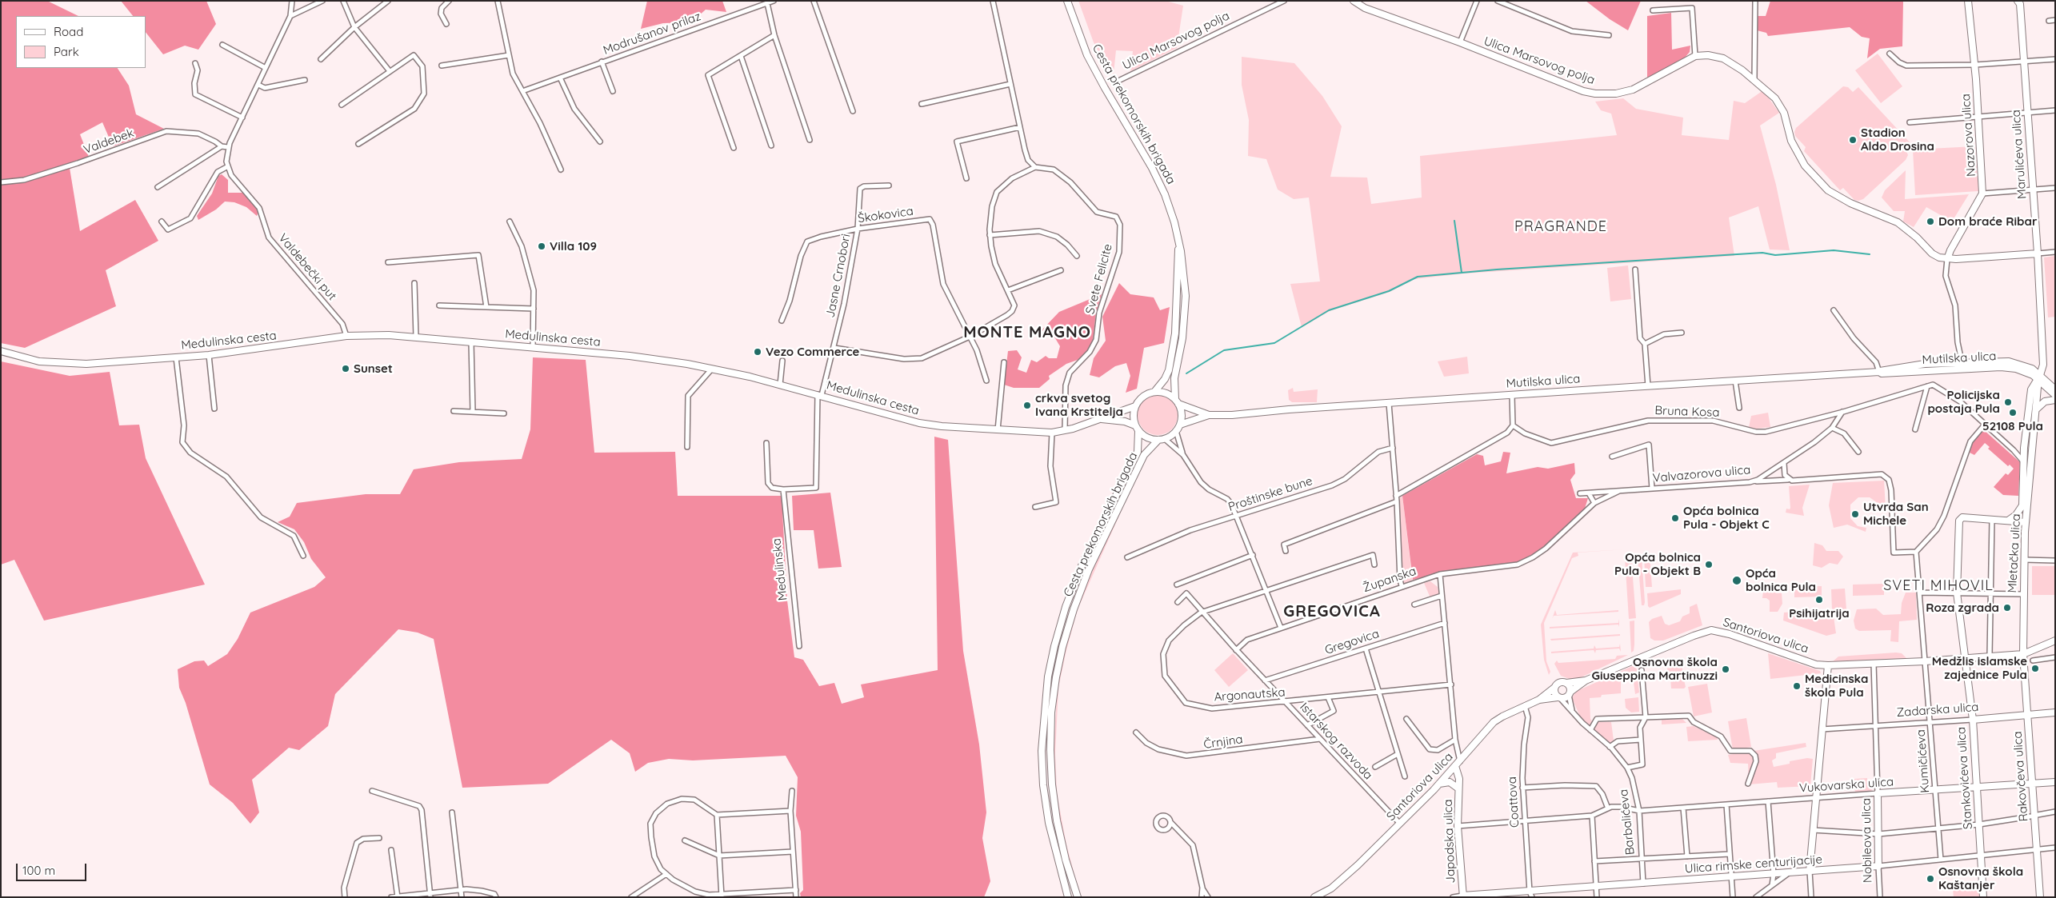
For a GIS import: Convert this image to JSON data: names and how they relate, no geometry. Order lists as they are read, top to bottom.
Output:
{
  "streets": {
    "main road": [
      "Ulica Marsovog polja",
      "Cesta prekomorskih brigada",
      "Nazorova ulica",
      "Marulićeva ulica",
      "Medulinska cesta",
      "Mutilska ulica",
      "Mletačka ulica",
      "Santoriova ulica",
      "Zadarska ulica",
      "Rakovčeva ulica",
      "Stankovićeva ulica",
      "Vukovarska ulica",
      "Nobileova ulica",
      "Japodska ulica",
      "Ulica rimske centurijacije"
    ],
    "street": [
      "Modrušanov prilaz",
      "Valdebek",
      "Škokovica",
      "Valdebečki put",
      "Jasne Crnobori",
      "Svete Felicite",
      "Bruna Kosa",
      "Valvazorova ulica",
      "Proštinske bune",
      "Medulinska",
      "Županska",
      "Gregovica",
      "Argonautska",
      "Istarskog razvoda",
      "Črnjina",
      "Kumičićeva",
      "Coattova",
      "Barbalićeva"
    ]
  },
  "crossings": [
    ["Ulica Marsovog polja", "Nazorova ulica"],
    ["Cesta prekomorskih brigada", "Mutilska ulica"],
    ["Marulićeva ulica", "Mutilska ulica"],
    ["Marulićeva ulica", "Mletačka ulica"],
    ["Škokovica", "Jasne Crnobori"],
    ["Valdebečki put", "Medulinska cesta"],
    ["Jasne Crnobori", "Medulinska cesta"],
    ["Svete Felicite", "Medulinska cesta"],
    ["Mutilska ulica", "Mletačka ulica"],
    ["Bruna Kosa", "Valvazorova ulica"],
    ["Valvazorova ulica", "Županska"],
    ["Mletačka ulica", "Santoriova ulica"],
    ["Mletačka ulica", "Rakovčeva ulica"],
    ["Županska", "Istarskog razvoda"],
    ["Santoriova ulica", "Istarskog razvoda"],
    ["Santoriova ulica", "Kumičićeva"],
    ["Santoriova ulica", "Rakovčeva ulica"],
    ["Santoriova ulica", "Stankovićeva ulica"],
    ["Santoriova ulica", "Coattova"],
    ["Santoriova ulica", "Barbalićeva"],
    ["Santoriova ulica", "Nobileova ulica"],
    ["Santoriova ulica", "Japodska ulica"],
    ["Gregovica", "Istarskog razvoda"],
    ["Argonautska", "Istarskog razvoda"],
    ["Zadarska ulica", "Kumičićeva"],
    ["Zadarska ulica", "Rakovčeva ulica"],
    ["Zadarska ulica", "Stankovićeva ulica"],
    ["Zadarska ulica", "Nobileova ulica"],
    ["Istarskog razvoda", "Črnjina"],
    ["Kumičićeva", "Vukovarska ulica"],
    ["Kumičićeva", "Ulica rimske centurijacije"],
    ["Rakovčeva ulica", "Vukovarska ulica"],
    ["Rakovčeva ulica", "Ulica rimske centurijacije"],
    ["Stankovićeva ulica", "Vukovarska ulica"],
    ["Stankovićeva ulica", "Ulica rimske centurijacije"],
    ["Vukovarska ulica", "Barbalićeva"],
    ["Vukovarska ulica", "Nobileova ulica"],
    ["Coattova", "Ulica rimske centurijacije"],
    ["Barbalićeva", "Ulica rimske centurijacije"],
    ["Nobileova ulica", "Ulica rimske centurijacije"],
    ["Japodska ulica", "Ulica rimske centurijacije"]
  ],
  "districts": [
    "PRAGRANDE",
    "MONTE MAGNO",
    "SVETI MIHOVIL",
    "GREGOVICA"
  ],
  "places": [
    "Stadion Aldo Drosina",
    "Dom braće Ribar",
    "Villa 109",
    "Vezo Commerce",
    "Sunset",
    "Policijska postaja Pula",
    "crkva svetog Ivana Krstitelja",
    "52108 Pula",
    "Utvrda San Michele",
    "Opća bolnica Pula - Objekt C",
    "Opća bolnica Pula - Objekt B",
    "Opća bolnica Pula",
    "Psihijatrija",
    "Roza zgrada",
    "Medžlis islamske zajednice Pula",
    "Osnovna škola Giuseppina Martinuzzi",
    "Medicinska škola Pula",
    "Osnovna škola Kaštanjer"
  ],
  "legend": ["Road", "Park"],
  "scale_bar": "100 m"
}
